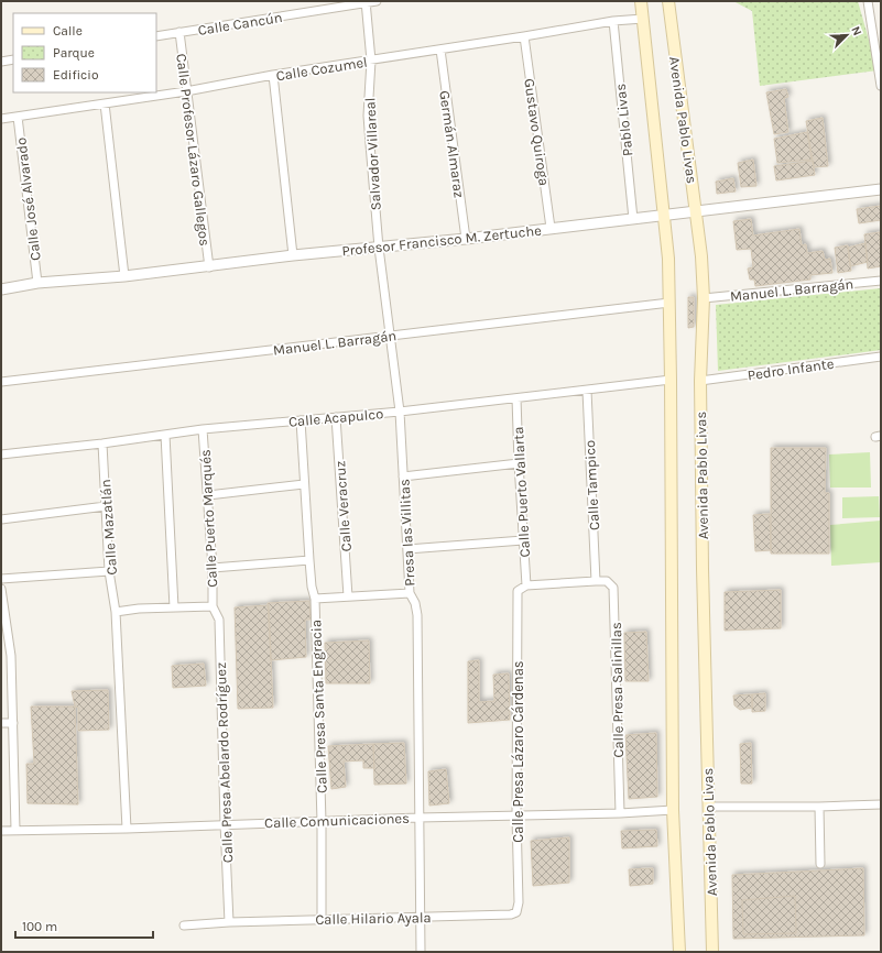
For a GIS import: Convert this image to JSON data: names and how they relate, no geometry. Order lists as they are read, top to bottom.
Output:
{
  "streets": {
    "main road": ["Avenida Pablo Livas"],
    "street": [
      "Calle Cancún",
      "Calle Cozumel",
      "Pablo Livas",
      "Gustavo Quiroga",
      "Germán Almaraz",
      "Calle Profesor Lázaro Gallegos",
      "Salvador Villareal",
      "Calle José Alvarado",
      "Profesor Francisco M. Zertuche",
      "Manuel L. Barragán",
      "Pedro Infante",
      "Calle Acapulco",
      "Calle Tampico",
      "Calle Puerto Vallarta",
      "Calle Veracruz",
      "Calle Puerto Marqués",
      "Calle Mazatlán",
      "Presa las Villitas",
      "Calle Presa Salinillas",
      "Calle Presa Santa Engracia",
      "Calle Presa Lázaro Cárdenas",
      "Calle Presa Abelardo Rodríguez",
      "Calle Comunicaciones",
      "Calle Hilario Ayala"
    ]
  },
  "crossings": [
    ["Calle Cancún", "Calle Profesor Lázaro Gallegos"],
    ["Calle Cancún", "Salvador Villareal"],
    ["Calle Cozumel", "Pablo Livas"],
    ["Calle Cozumel", "Avenida Pablo Livas"],
    ["Calle Cozumel", "Gustavo Quiroga"],
    ["Calle Cozumel", "Germán Almaraz"],
    ["Calle Cozumel", "Calle Profesor Lázaro Gallegos"],
    ["Calle Cozumel", "Salvador Villareal"],
    ["Calle Cozumel", "Calle José Alvarado"],
    ["Pablo Livas", "Profesor Francisco M. Zertuche"],
    ["Avenida Pablo Livas", "Profesor Francisco M. Zertuche"],
    ["Avenida Pablo Livas", "Manuel L. Barragán"],
    ["Avenida Pablo Livas", "Pedro Infante"],
    ["Avenida Pablo Livas", "Calle Acapulco"],
    ["Avenida Pablo Livas", "Calle Comunicaciones"],
    ["Gustavo Quiroga", "Profesor Francisco M. Zertuche"],
    ["Germán Almaraz", "Profesor Francisco M. Zertuche"],
    ["Calle Profesor Lázaro Gallegos", "Profesor Francisco M. Zertuche"],
    ["Salvador Villareal", "Profesor Francisco M. Zertuche"],
    ["Salvador Villareal", "Presa las Villitas"],
    ["Calle José Alvarado", "Profesor Francisco M. Zertuche"],
    ["Profesor Francisco M. Zertuche", "Presa las Villitas"],
    ["Manuel L. Barragán", "Presa las Villitas"],
    ["Calle Acapulco", "Calle Tampico"],
    ["Calle Acapulco", "Calle Puerto Vallarta"],
    ["Calle Acapulco", "Calle Veracruz"],
    ["Calle Acapulco", "Calle Puerto Marqués"],
    ["Calle Acapulco", "Calle Mazatlán"],
    ["Calle Acapulco", "Presa las Villitas"],
    ["Calle Tampico", "Calle Presa Salinillas"],
    ["Calle Puerto Vallarta", "Calle Presa Lázaro Cárdenas"],
    ["Calle Puerto Marqués", "Calle Presa Abelardo Rodríguez"],
    ["Calle Mazatlán", "Calle Comunicaciones"],
    ["Presa las Villitas", "Calle Comunicaciones"],
    ["Presa las Villitas", "Calle Hilario Ayala"],
    ["Calle Presa Salinillas", "Calle Comunicaciones"],
    ["Calle Presa Santa Engracia", "Calle Comunicaciones"],
    ["Calle Presa Santa Engracia", "Calle Hilario Ayala"],
    ["Calle Presa Lázaro Cárdenas", "Calle Comunicaciones"],
    ["Calle Presa Lázaro Cárdenas", "Calle Hilario Ayala"],
    ["Calle Presa Abelardo Rodríguez", "Calle Comunicaciones"],
    ["Calle Presa Abelardo Rodríguez", "Calle Hilario Ayala"]
  ],
  "legend": ["Calle", "Parque", "Edificio"],
  "scale_bar": "100 m",
  "north": "top right"
}
